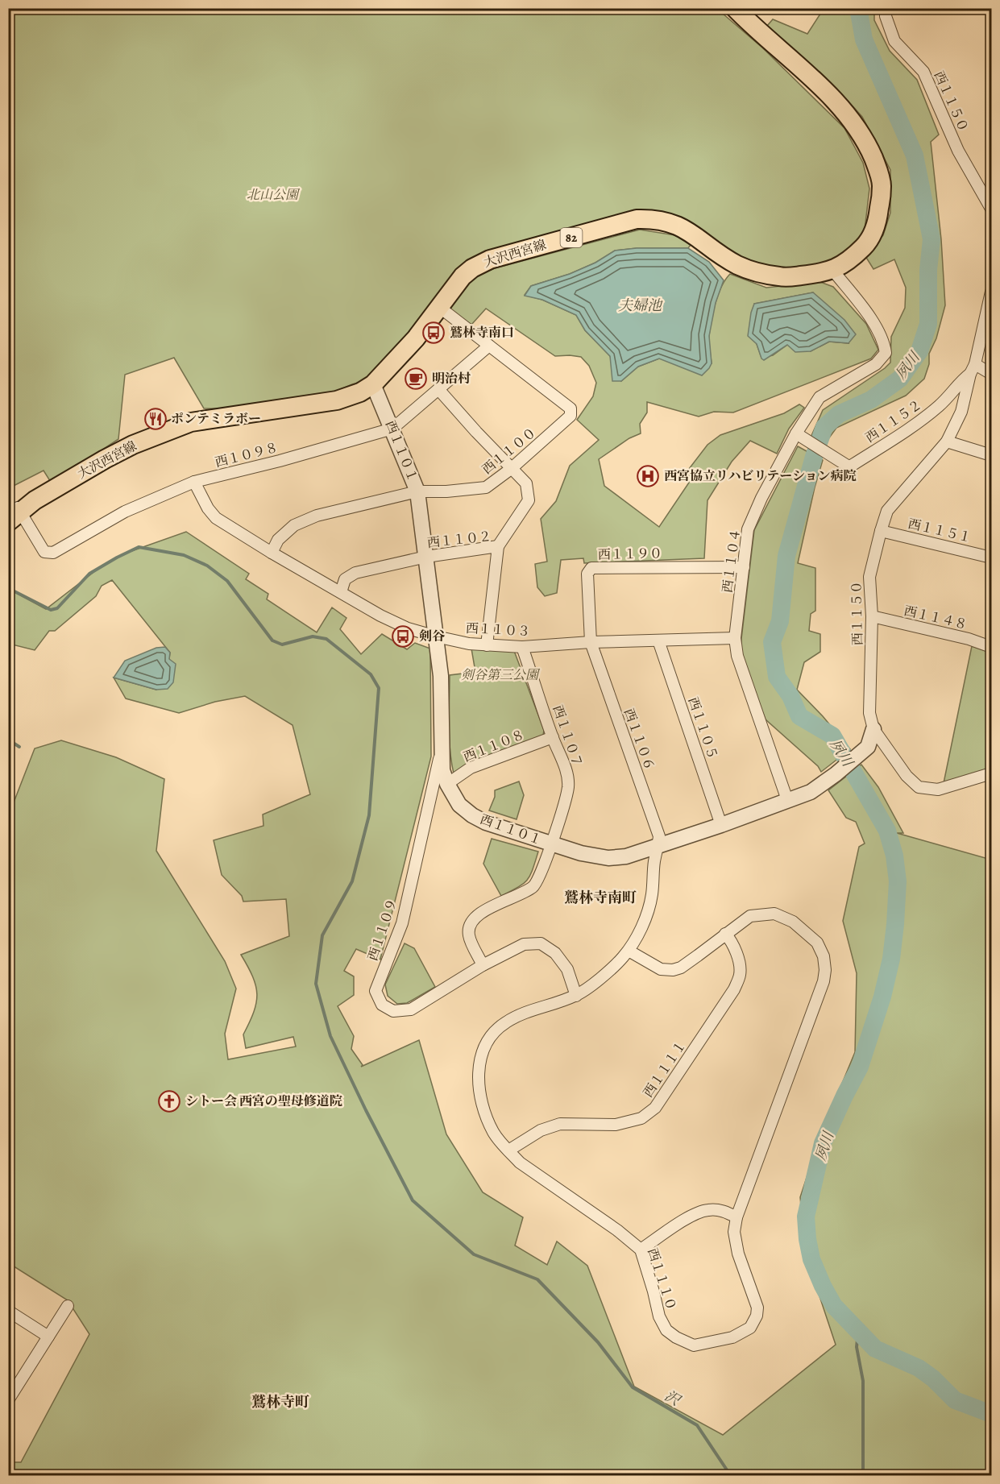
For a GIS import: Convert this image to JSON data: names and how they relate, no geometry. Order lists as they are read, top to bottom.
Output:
{
  "streets": {
    "main road": ["82", "大沢西宮線"],
    "street": [
      "西１１５０",
      "西１１５２",
      "西１１０１",
      "西１１００",
      "西１０９８",
      "西１１５１",
      "西１１０２",
      "西１１９０",
      "西１１０４",
      "西１１４８",
      "西１１０３",
      "西１１０５",
      "西１１０７",
      "西１１０６",
      "西１１０８",
      "西１１０９",
      "西１１１１",
      "西１１１０"
    ]
  },
  "crossings": [
    ["西１１５０", "西１１５２"],
    ["西１１５０", "西１１０１"],
    ["西１１５０", "西１１５１"],
    ["西１１５０", "西１１４８"],
    ["大沢西宮線", "西１１０１"],
    ["大沢西宮線", "西１１００"],
    ["大沢西宮線", "西１０９８"],
    ["大沢西宮線", "西１１０４"],
    ["西１１５２", "西１１０４"],
    ["西１１０１", "西１１００"],
    ["西１１０１", "西１０９８"],
    ["西１１０１", "西１１０２"],
    ["西１１０１", "西１１０４"],
    ["西１１０１", "西１１０３"],
    ["西１１０１", "西１１０５"],
    ["西１１０１", "西１１０７"],
    ["西１１０１", "西１１０６"],
    ["西１１０１", "西１１０８"],
    ["西１１０１", "西１１０９"],
    ["西１１０１", "西１１１０"],
    ["西１１００", "西１０９８"],
    ["西１１００", "西１１０３"],
    ["西１０９８", "西１１０３"],
    ["西１１０２", "西１１０３"],
    ["西１１９０", "西１１０４"],
    ["西１１９０", "西１１０３"],
    ["西１１９０", "西１１０６"],
    ["西１１０４", "西１１０３"],
    ["西１１０３", "西１１０５"],
    ["西１１０３", "西１１０７"],
    ["西１１０３", "西１１０６"],
    ["西１１０７", "西１１０８"],
    ["西１１０７", "西１１０９"],
    ["西１１０６", "西１１１０"],
    ["西１１０９", "西１１１０"],
    ["西１１１１", "西１１１０"]
  ],
  "districts": ["鷲林寺南町", "鷲林寺町"],
  "water": ["夫婦池", "夙川", "沢"],
  "parks": ["北山公園", "剣谷第三公園"],
  "places": {
    "bus stop": ["鷲林寺南口", "剣谷"],
    "cafe": ["明治村"],
    "restaurant": ["ポンテミラボー"],
    "hospital": ["西宮協立リハビリテーション病院"],
    "church": ["シトー会 西宮の聖母修道院"]
  }
}
